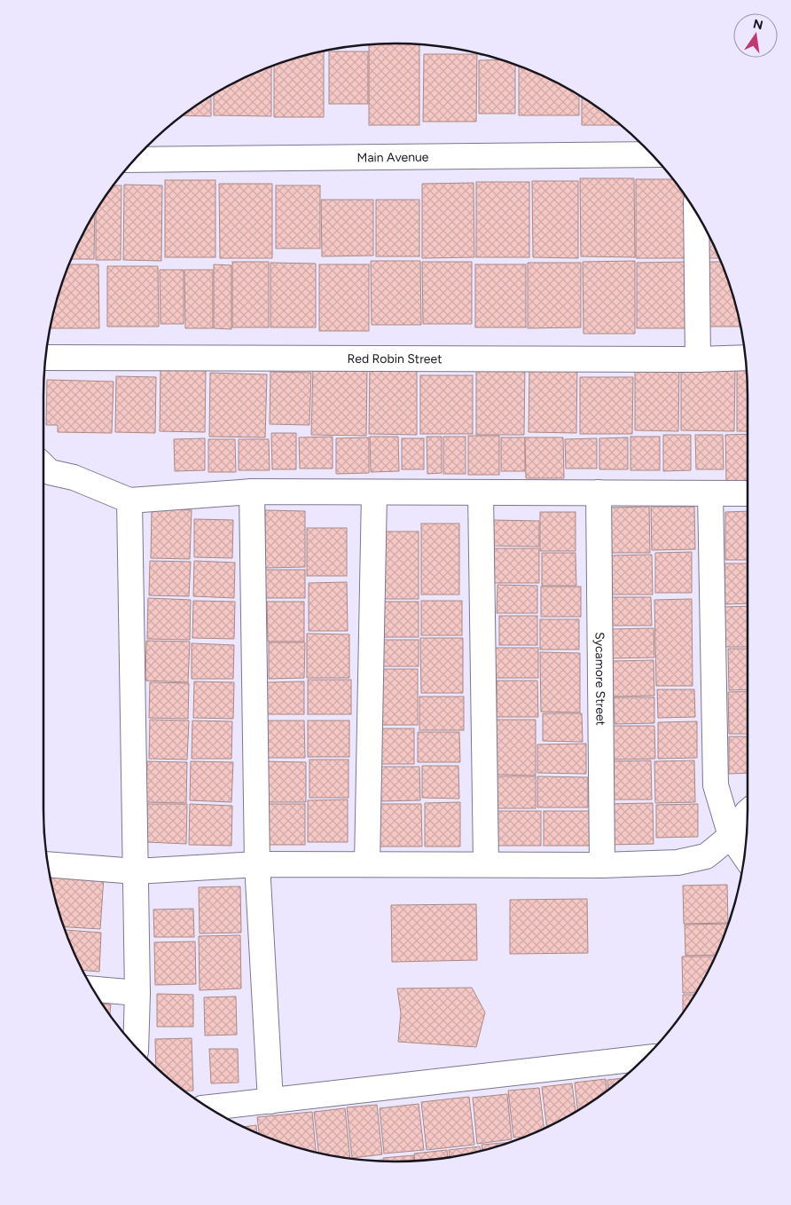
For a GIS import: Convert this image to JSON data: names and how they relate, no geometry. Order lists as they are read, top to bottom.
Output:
{
  "streets": {
    "street": ["Main Avenue", "Red Robin Street", "Sycamore Street"]
  },
  "north": "top"
}
